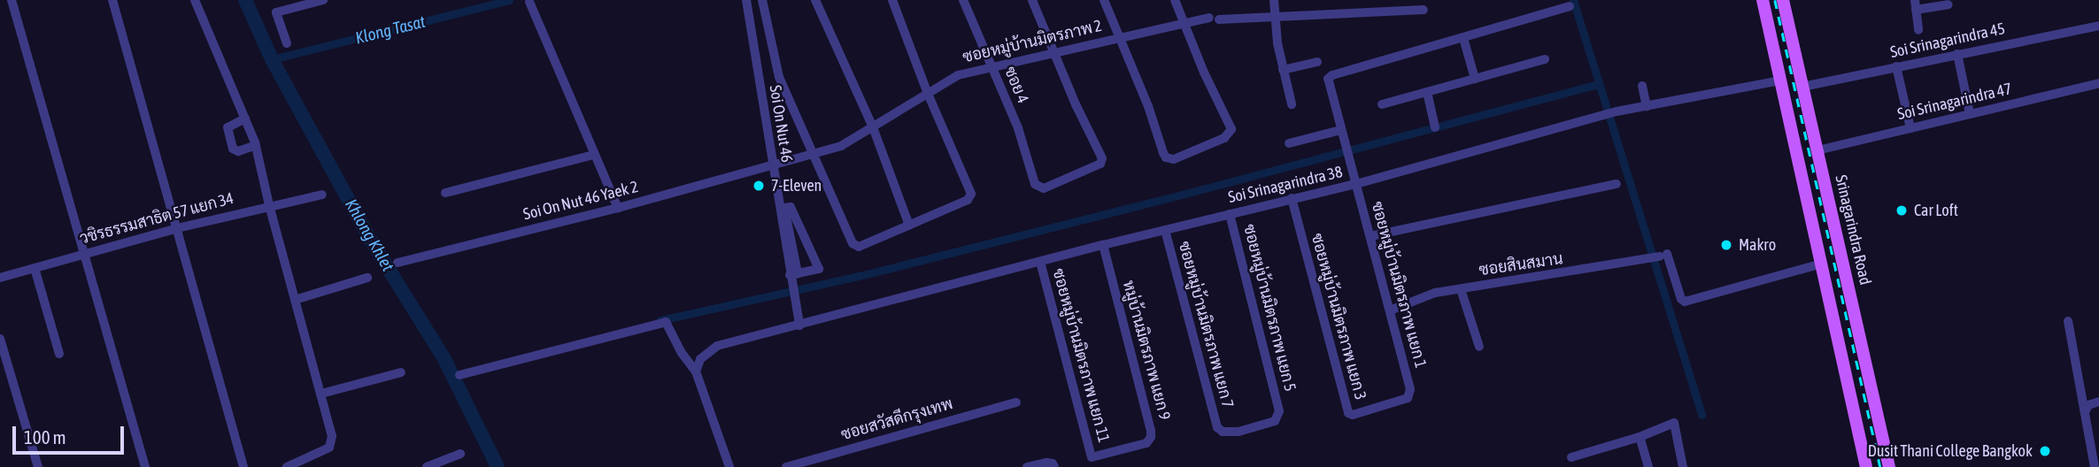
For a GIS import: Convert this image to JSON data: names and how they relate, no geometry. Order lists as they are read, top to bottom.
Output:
{
  "streets": {
    "main road": ["Srinagarindra Road"],
    "street": [
      "Soi Srinagarindra 45",
      "ซอยหมู่บ้านมิตรภาพ 2",
      "ซอย 4",
      "Soi Srinagarindra 47",
      "Soi On Nut 46",
      "Soi Srinagarindra 38",
      "Soi On Nut 46 Yaek 2",
      "วชิรธรรมสาธิต 57 แยก 34",
      "ซอยสินสมาน",
      "ซอยหมู่บ้านมิตรภาพ แยก 1",
      "ซอยหมู่บ้านมิตรภาพ แยก 5",
      "ซอยหมู่บ้านมิตรภาพ แยก 3",
      "ซอยหมู่บ้านมิตรภาพ แยก 7",
      "หมู่บ้านมิตรภาพ แยก 9",
      "ซอยหมู่บ้านมิตรภาพ แยก 11",
      "ซอยสวัสดีกรุงเทพ"
    ]
  },
  "crossings": [
    ["Soi Srinagarindra 45", "Srinagarindra Road"],
    ["ซอยหมู่บ้านมิตรภาพ 2", "ซอย 4"],
    ["ซอยหมู่บ้านมิตรภาพ 2", "Soi On Nut 46"],
    ["ซอยหมู่บ้านมิตรภาพ 2", "Soi On Nut 46 Yaek 2"],
    ["Soi Srinagarindra 47", "Srinagarindra Road"],
    ["Soi On Nut 46", "Soi Srinagarindra 38"],
    ["Soi On Nut 46", "Soi On Nut 46 Yaek 2"],
    ["Soi Srinagarindra 38", "ซอยหมู่บ้านมิตรภาพ แยก 1"],
    ["Soi Srinagarindra 38", "ซอยหมู่บ้านมิตรภาพ แยก 5"],
    ["Soi Srinagarindra 38", "ซอยหมู่บ้านมิตรภาพ แยก 3"],
    ["Soi Srinagarindra 38", "ซอยหมู่บ้านมิตรภาพ แยก 7"],
    ["Soi Srinagarindra 38", "หมู่บ้านมิตรภาพ แยก 9"],
    ["Soi Srinagarindra 38", "ซอยหมู่บ้านมิตรภาพ แยก 11"],
    ["ซอยสินสมาน", "ซอยหมู่บ้านมิตรภาพ แยก 1"],
    ["ซอยหมู่บ้านมิตรภาพ แยก 1", "ซอยหมู่บ้านมิตรภาพ แยก 3"],
    ["ซอยหมู่บ้านมิตรภาพ แยก 5", "ซอยหมู่บ้านมิตรภาพ แยก 7"],
    ["หมู่บ้านมิตรภาพ แยก 9", "ซอยหมู่บ้านมิตรภาพ แยก 11"]
  ],
  "water": ["Klong Tasat", "Khlong Khlet"],
  "places": [
    "7-Eleven",
    "Car Loft",
    "Makro",
    "Dusit Thani College Bangkok"
  ],
  "scale_bar": "100 m"
}
